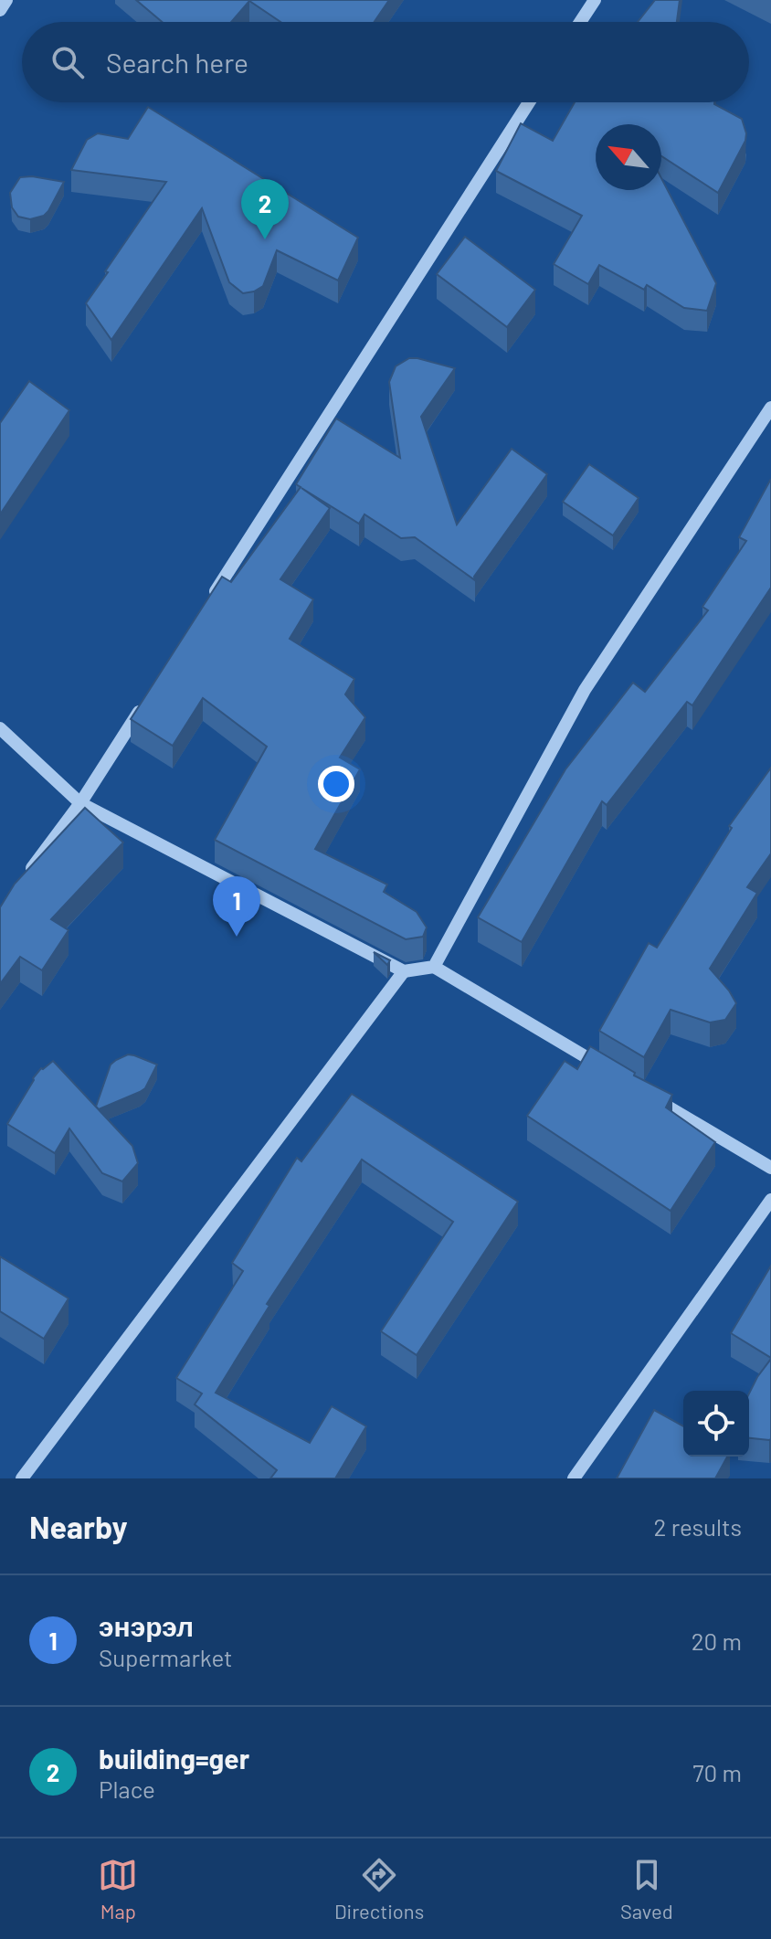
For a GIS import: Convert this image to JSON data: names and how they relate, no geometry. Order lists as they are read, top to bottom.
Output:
{
  "north": "top left",
  "page": {
    "search": "Search here",
    "pins": ["2", "1"],
    "heading": ["Nearby", "2 results"],
    "list": [
      {
        "mark": "1",
        "name": "энэрэл",
        "note": "Supermarket",
        "value": "20 m"
      },
      {
        "mark": "2",
        "name": "building=ger",
        "note": "Place",
        "value": "70 m"
      }
    ],
    "nav": ["Map", "Directions", "Saved"]
  }
}
